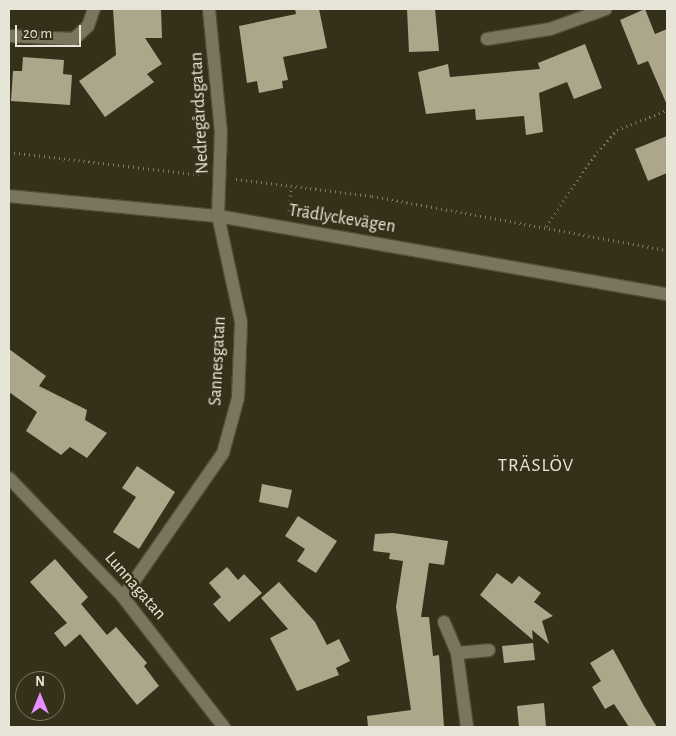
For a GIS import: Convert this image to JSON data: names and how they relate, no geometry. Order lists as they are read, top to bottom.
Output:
{
  "streets": {
    "street": [
      "Nedregårdsgatan",
      "Trädlyckevägen",
      "Sannesgatan",
      "Lunnagatan"
    ]
  },
  "crossings": [
    ["Nedregårdsgatan", "Trädlyckevägen"],
    ["Nedregårdsgatan", "Sannesgatan"],
    ["Trädlyckevägen", "Sannesgatan"],
    ["Sannesgatan", "Lunnagatan"]
  ],
  "districts": ["TRÄSLÖV"],
  "scale_bar": "20 m",
  "north": "top"
}
